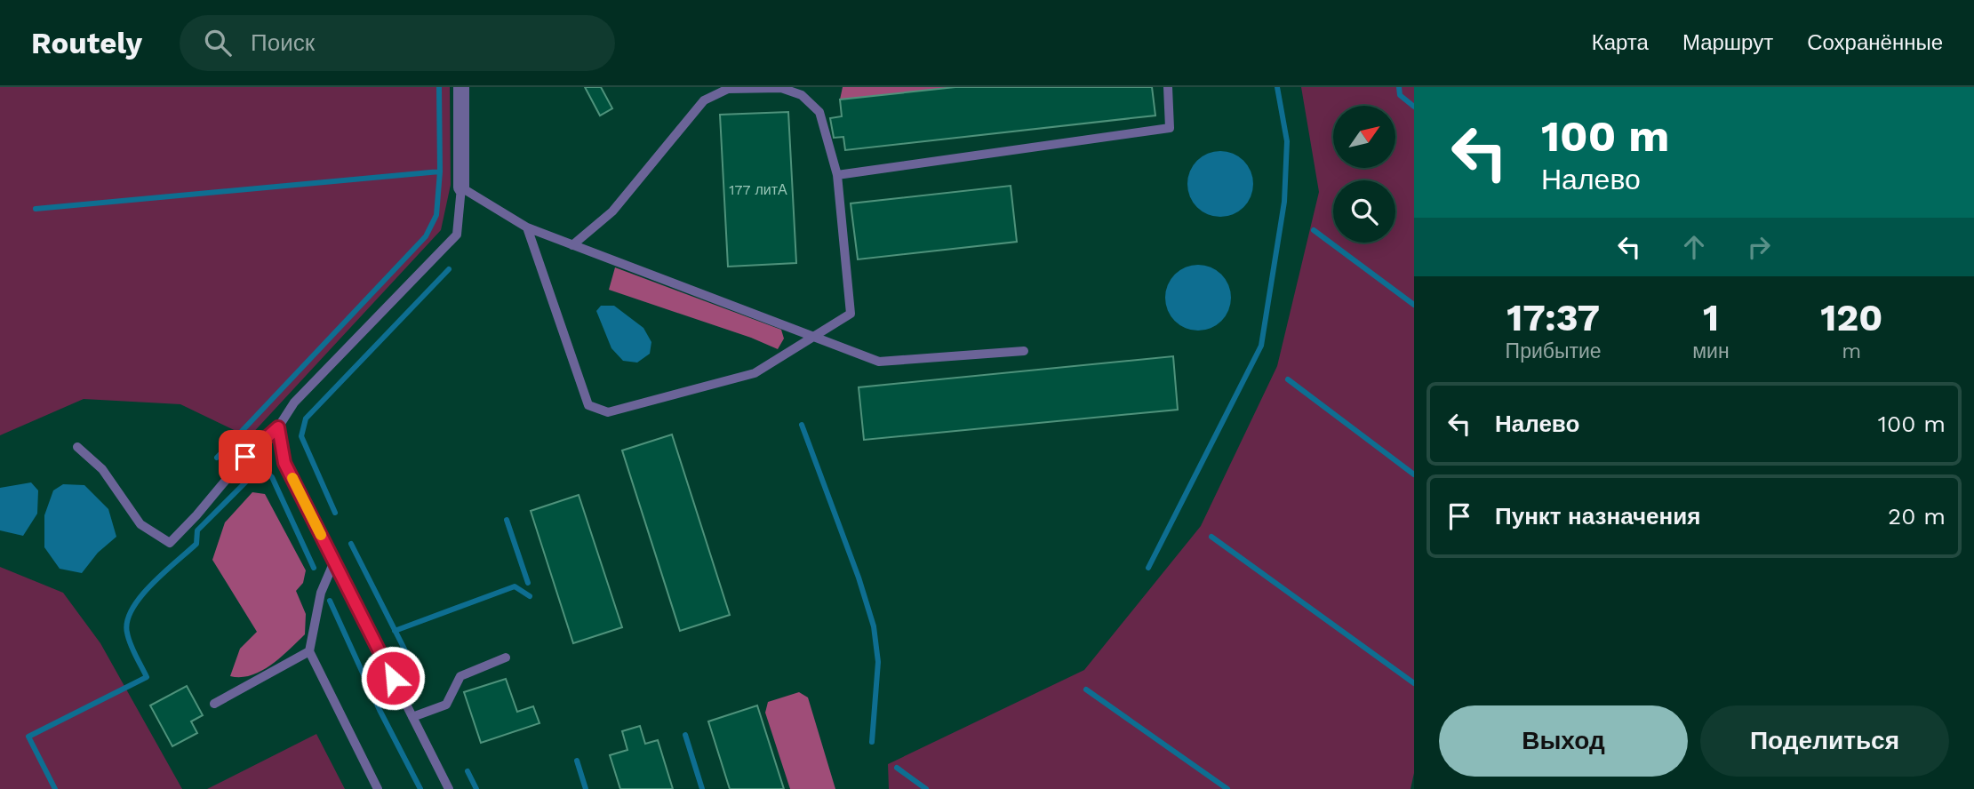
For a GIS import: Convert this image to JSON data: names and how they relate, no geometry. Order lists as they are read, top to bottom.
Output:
{
  "house_numbers": ["177 литА"],
  "north": "top right",
  "page": {
    "header": "Routely",
    "search": "Поиск",
    "nav": ["Карта", "Маршрут", "Сохранённые"],
    "turn": ["100 m", "Налево"],
    "eta": [
      "17:37",
      "Прибытие",
      "1",
      "мин",
      "120",
      "m"
    ],
    "list": [
      {
        "name": "Налево",
        "value": "100 m"
      },
      {
        "name": "Пункт назначения",
        "value": "20 m"
      }
    ],
    "buttons": ["Выход", "Поделиться"]
  }
}
